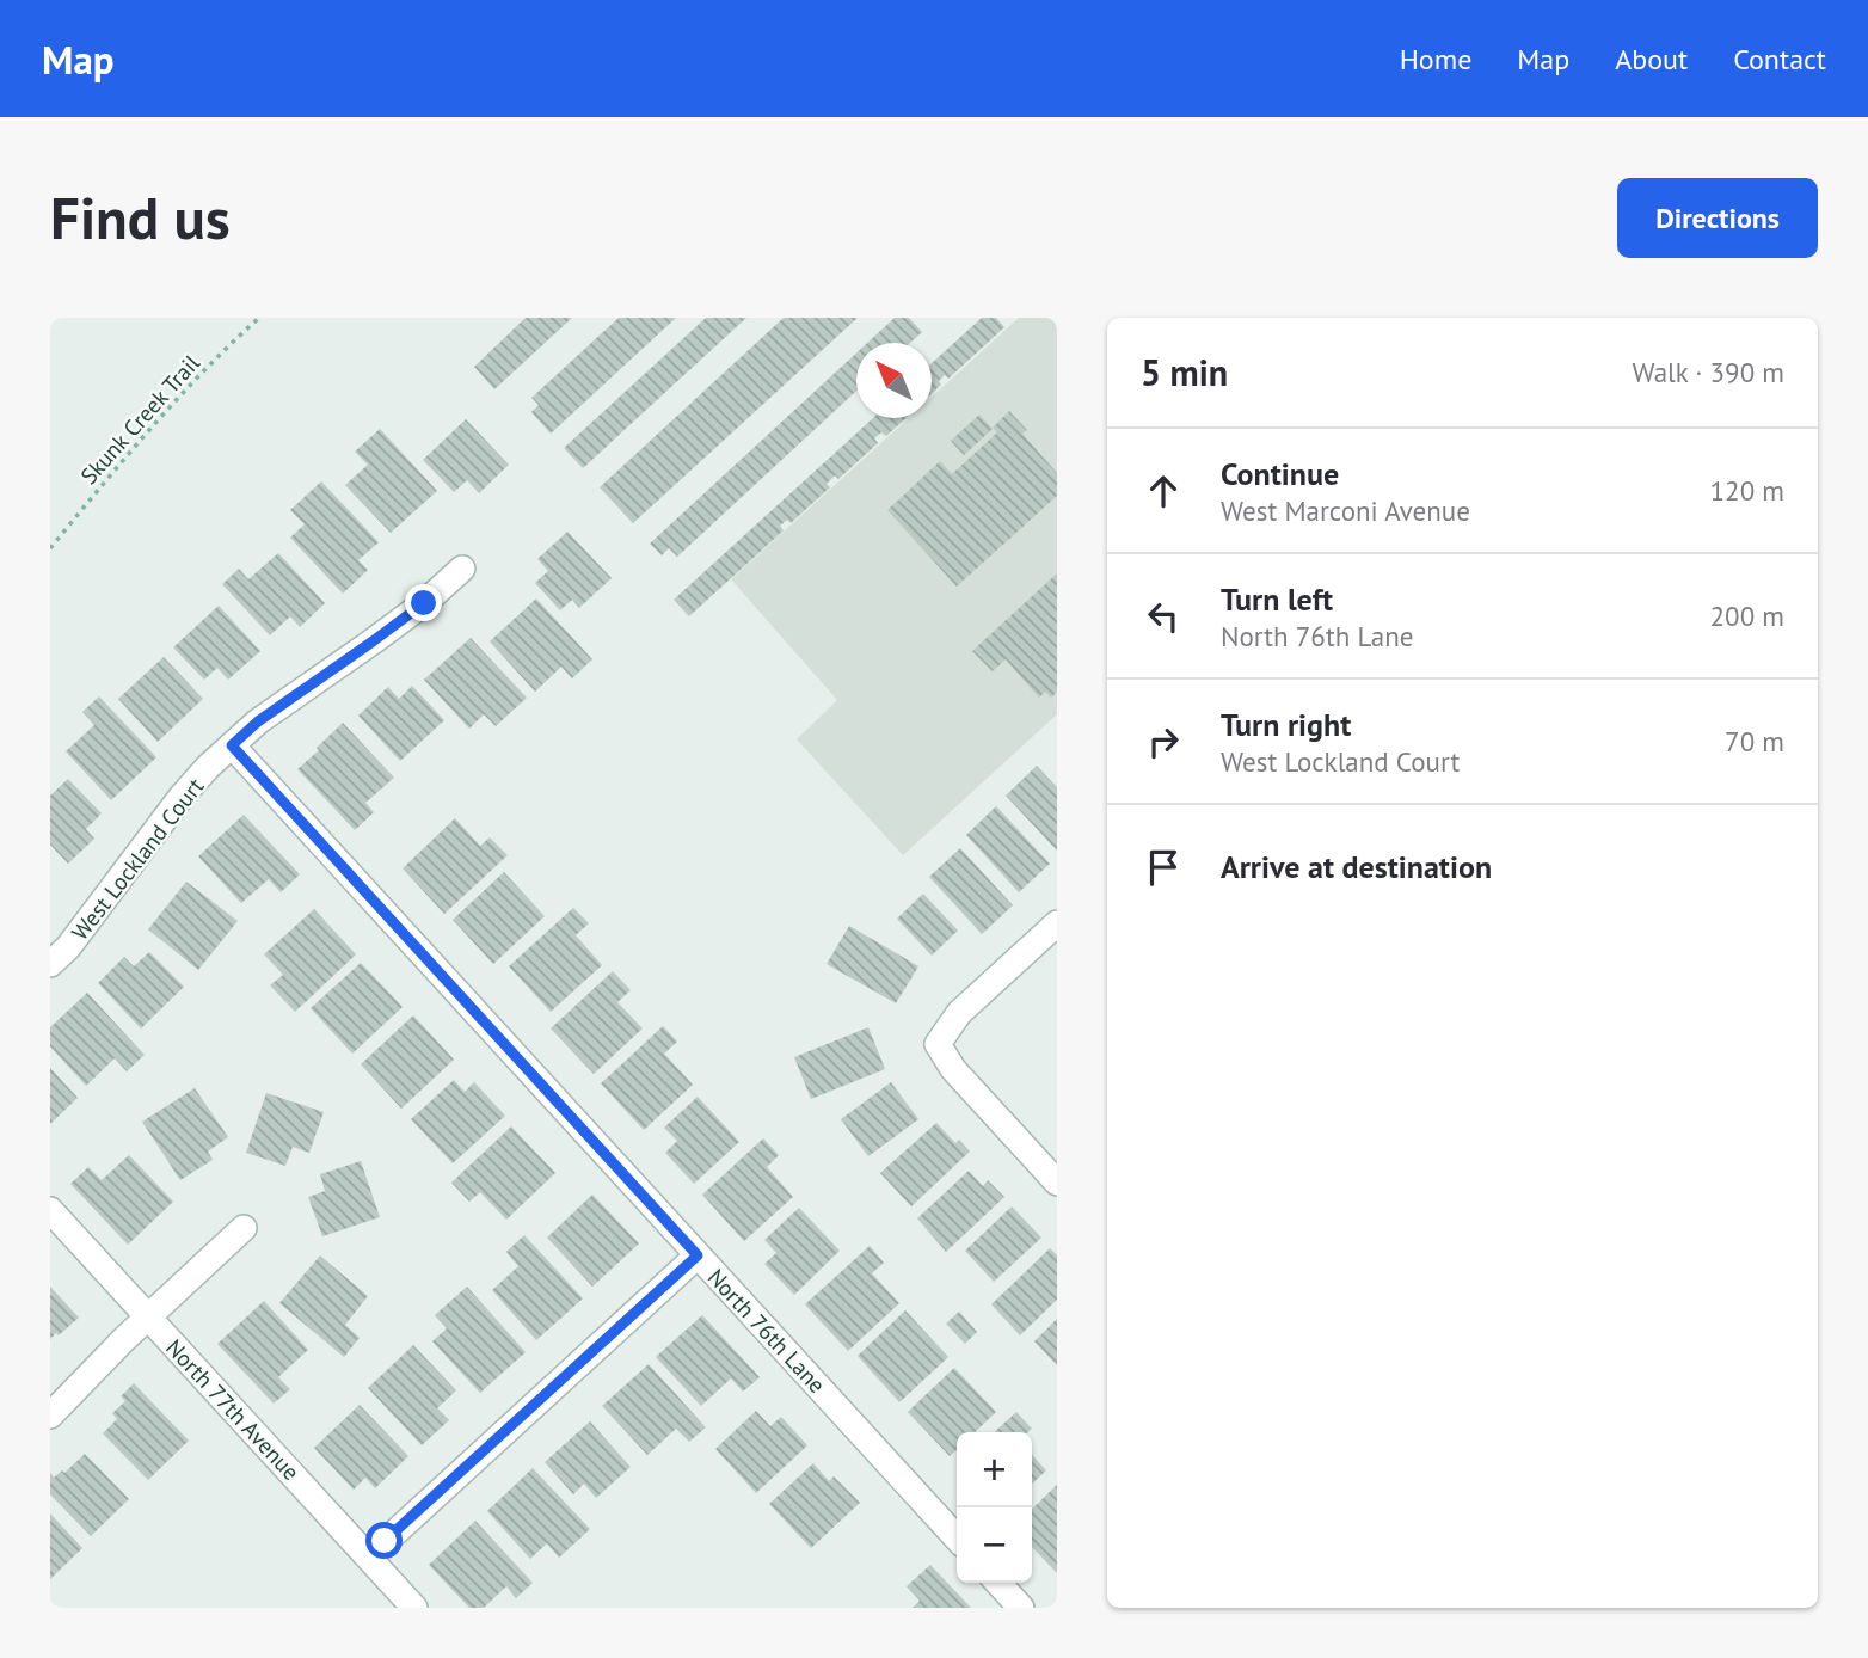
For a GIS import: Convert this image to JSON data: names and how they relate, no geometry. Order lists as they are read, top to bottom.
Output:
{
  "streets": {
    "street": ["West Lockland Court", "North 76th Lane", "North 77th Avenue"],
    "path": ["Skunk Creek Trail"]
  },
  "crossings": [
    ["West Lockland Court", "North 76th Lane"]
  ],
  "north": "top left",
  "page": {
    "header": "Map",
    "nav": [
      "Home",
      "Map",
      "About",
      "Contact"
    ],
    "buttons": "Directions",
    "title": "Find us",
    "heading": ["5 min", "Walk · 390 m"],
    "list": [
      ["Continue", "West Marconi Avenue", "120 m"],
      ["Turn left", "North 76th Lane", "200 m"],
      ["Turn right", "West Lockland Court", "70 m"],
      "Arrive at destination"
    ],
    "map_buttons": ["+", "−"]
  }
}
